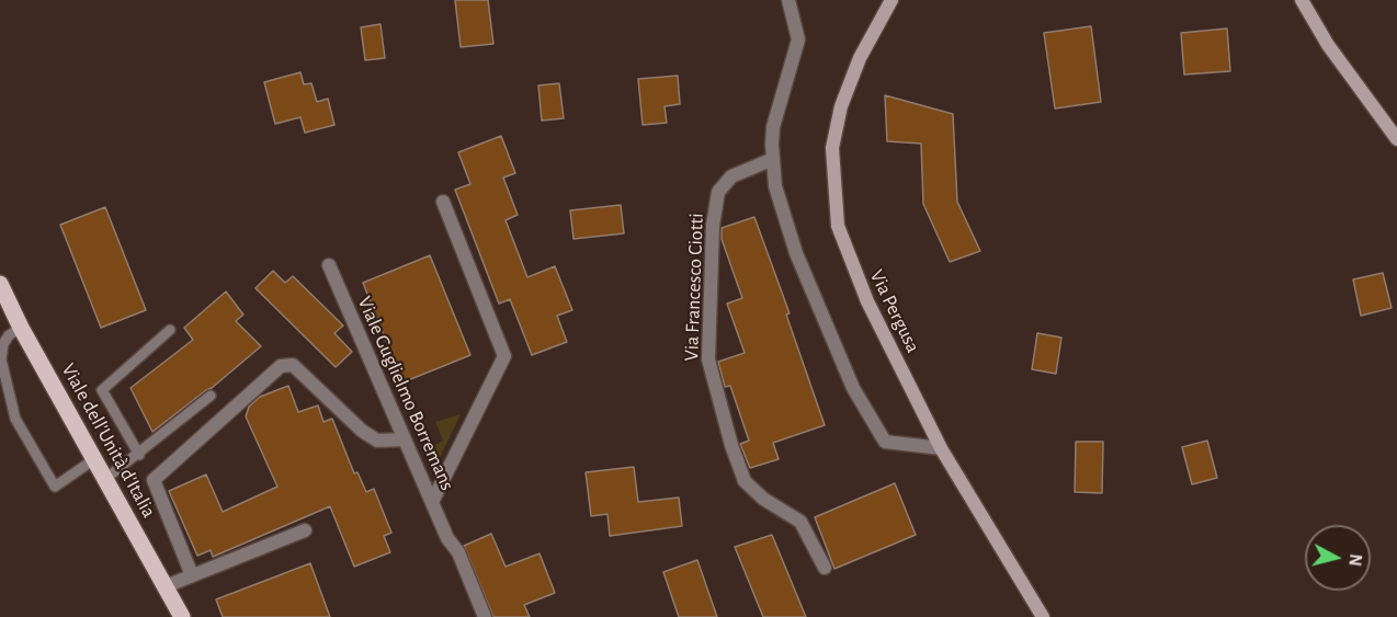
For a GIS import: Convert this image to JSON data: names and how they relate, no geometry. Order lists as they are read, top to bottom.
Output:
{
  "streets": {
    "main road": ["Via Pergusa", "Viale dell'Unità d'Italia"],
    "street": ["Via Francesco Ciotti", "Viale Guglielmo Borremans"]
  },
  "north": "right"
}
